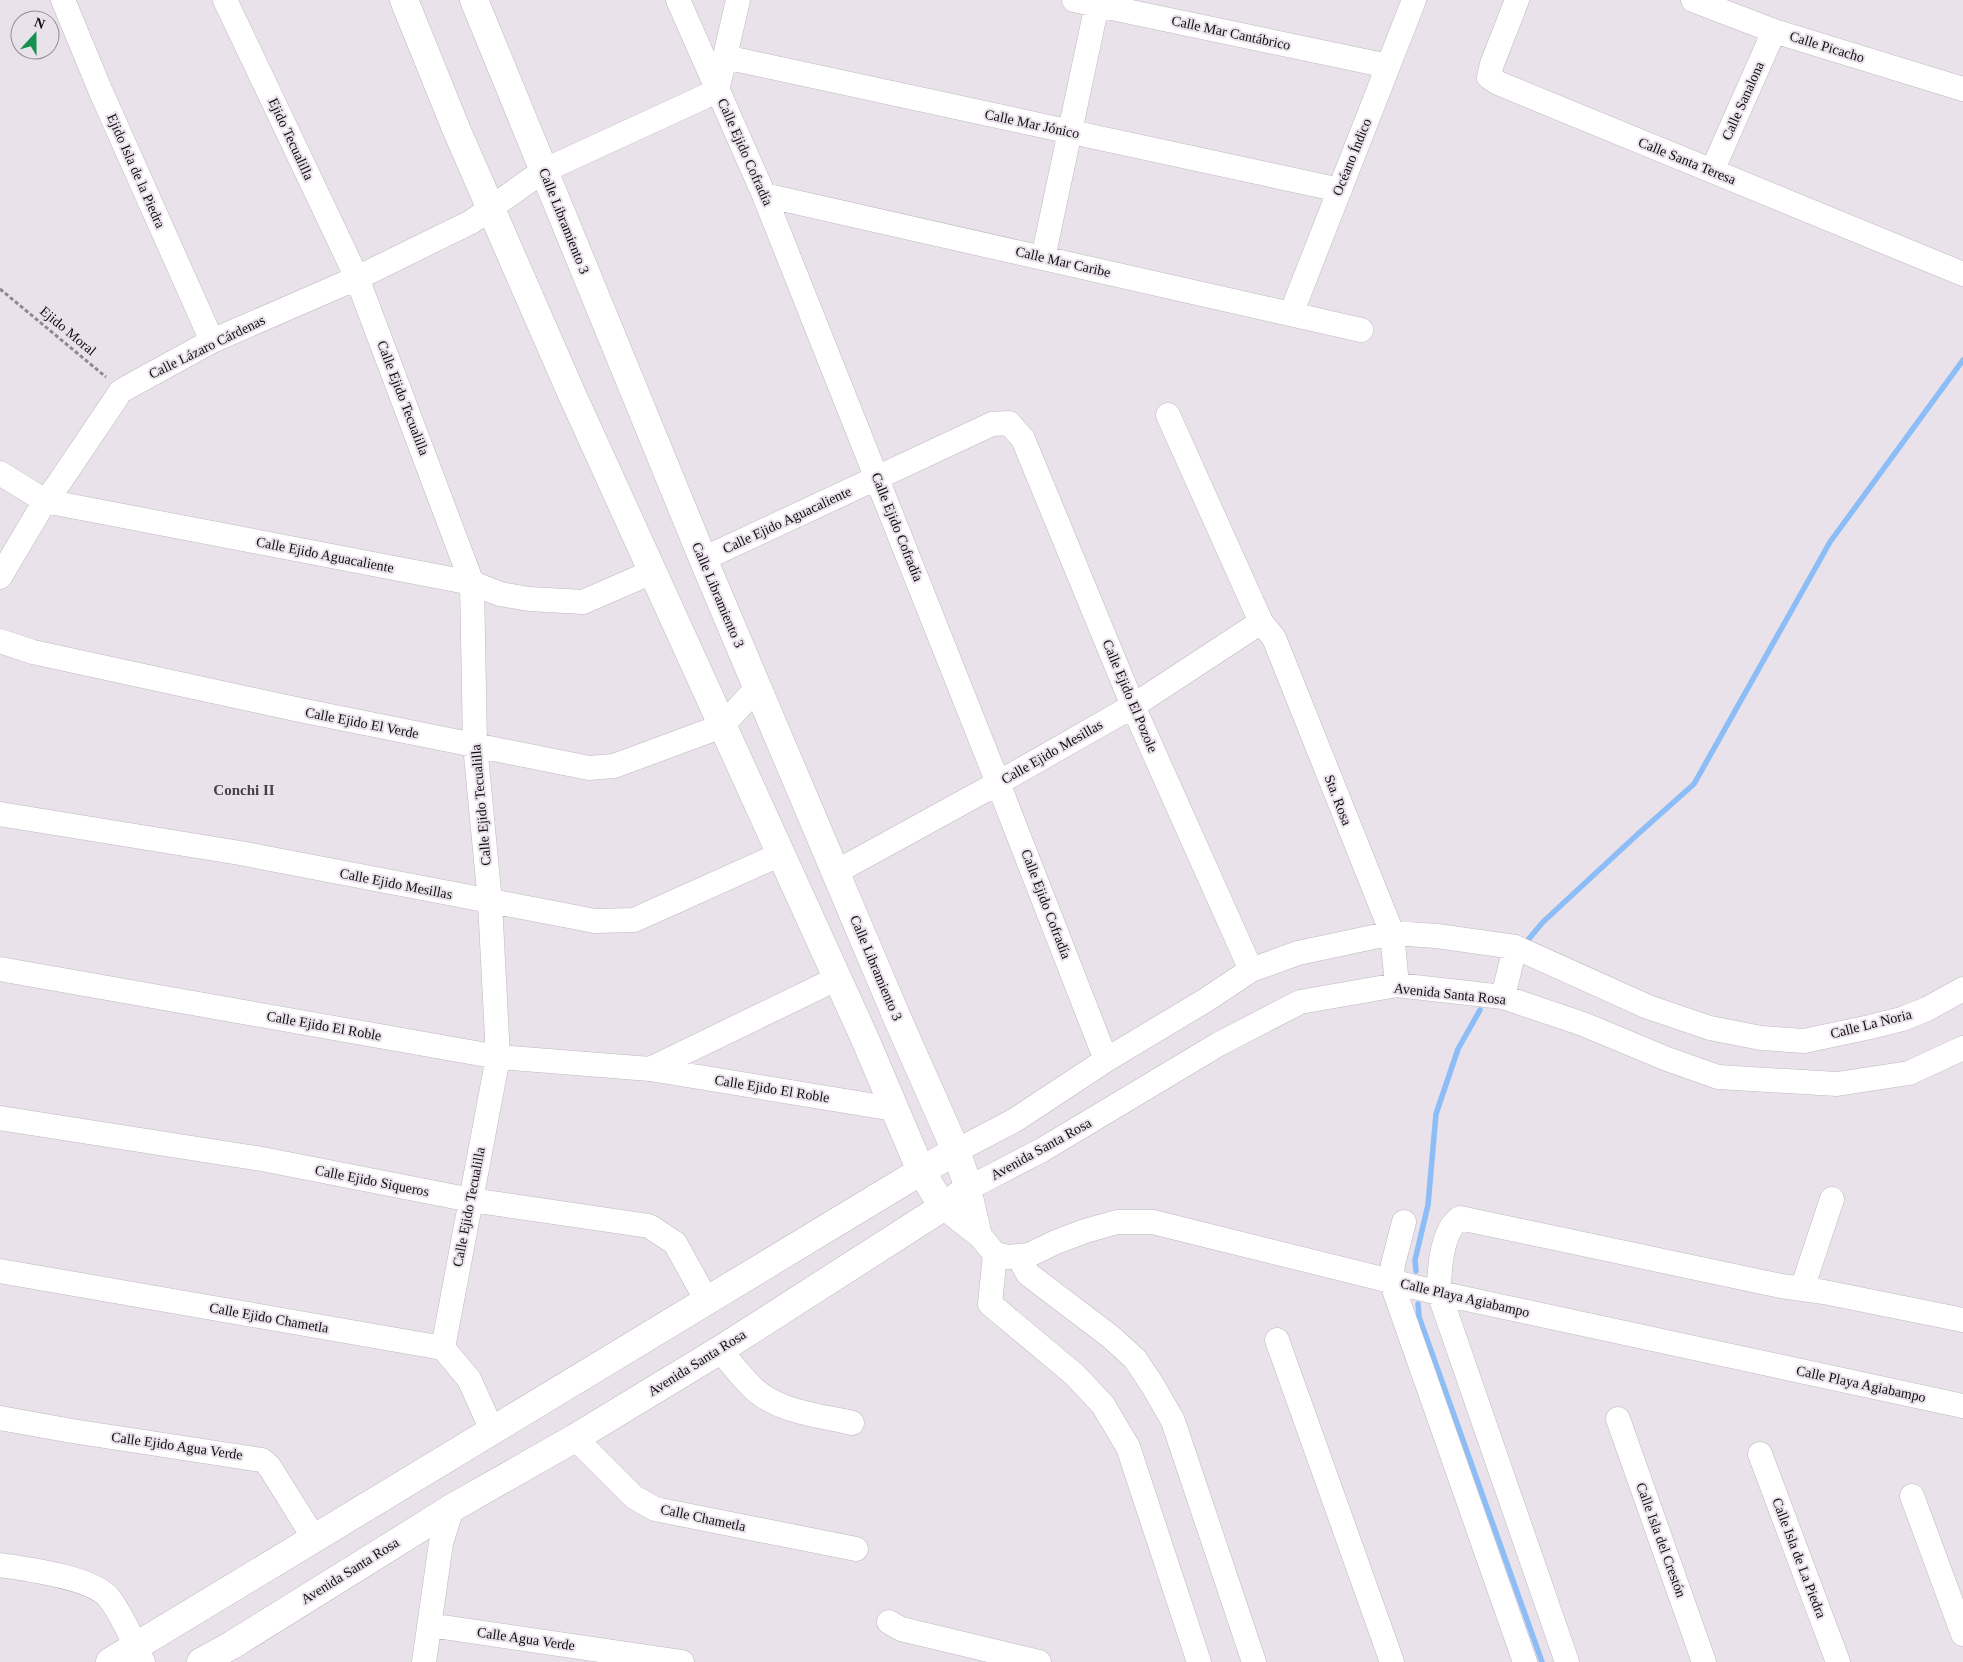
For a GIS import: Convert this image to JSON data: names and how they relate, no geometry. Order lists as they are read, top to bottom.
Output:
{
  "streets": {
    "street": [
      "Calle Mar Cantábrico",
      "Calle Picacho",
      "Calle Sanalona",
      "Calle Mar Jónico",
      "Ejido Tecualilla",
      "Calle Ejido Cofradía",
      "Océano Índico",
      "Calle Santa Teresa",
      "Ejido Isla de la Piedra",
      "Calle Libramiento 3",
      "Calle Mar Caribe",
      "Calle Lázaro Cárdenas",
      "Calle Ejido Tecualilla",
      "Calle Ejido Aguacaliente",
      "Calle Ejido El Pozole",
      "Calle Ejido El Verde",
      "Calle Ejido Mesillas",
      "Sta. Rosa",
      "Avenida Santa Rosa",
      "Calle La Noria",
      "Calle Ejido El Roble",
      "Calle Ejido Siqueros",
      "Calle Playa Agiabampo",
      "Calle Ejido Chametla",
      "Calle Ejido Agua Verde",
      "Calle Chametla",
      "Calle Isla del Crestón",
      "Calle Isla de La Piedra",
      "Calle Agua Verde"
    ],
    "path": ["Ejido Moral"]
  },
  "crossings": [
    ["Calle Mar Cantábrico", "Océano Índico"],
    ["Calle Picacho", "Calle Sanalona"],
    ["Calle Sanalona", "Calle Santa Teresa"],
    ["Calle Mar Jónico", "Océano Índico"],
    ["Ejido Tecualilla", "Calle Lázaro Cárdenas"],
    ["Ejido Tecualilla", "Calle Ejido Tecualilla"],
    ["Calle Ejido Cofradía", "Calle Mar Caribe"],
    ["Calle Ejido Cofradía", "Calle Lázaro Cárdenas"],
    ["Calle Ejido Cofradía", "Calle Ejido Aguacaliente"],
    ["Calle Ejido Cofradía", "Calle Ejido Mesillas"],
    ["Océano Índico", "Calle Mar Caribe"],
    ["Ejido Isla de la Piedra", "Calle Lázaro Cárdenas"],
    ["Calle Libramiento 3", "Calle Lázaro Cárdenas"],
    ["Calle Libramiento 3", "Calle Ejido Aguacaliente"],
    ["Calle Libramiento 3", "Calle Ejido Mesillas"],
    ["Calle Libramiento 3", "Avenida Santa Rosa"],
    ["Ejido Moral", "Calle Lázaro Cárdenas"],
    ["Calle Lázaro Cárdenas", "Calle Ejido Tecualilla"],
    ["Calle Lázaro Cárdenas", "Calle Ejido Aguacaliente"],
    ["Calle Ejido Tecualilla", "Calle Ejido Aguacaliente"],
    ["Calle Ejido Tecualilla", "Calle Ejido El Verde"],
    ["Calle Ejido Tecualilla", "Calle Ejido Mesillas"],
    ["Calle Ejido Tecualilla", "Calle Ejido El Roble"],
    ["Calle Ejido Tecualilla", "Calle Ejido Siqueros"],
    ["Calle Ejido Tecualilla", "Calle Ejido Chametla"],
    ["Calle Ejido Aguacaliente", "Calle Ejido El Pozole"],
    ["Calle Ejido El Pozole", "Calle Ejido Mesillas"],
    ["Calle Ejido Mesillas", "Sta. Rosa"],
    ["Sta. Rosa", "Avenida Santa Rosa"],
    ["Avenida Santa Rosa", "Calle Chametla"]
  ],
  "districts": ["Conchi II"],
  "north": "top"
}
